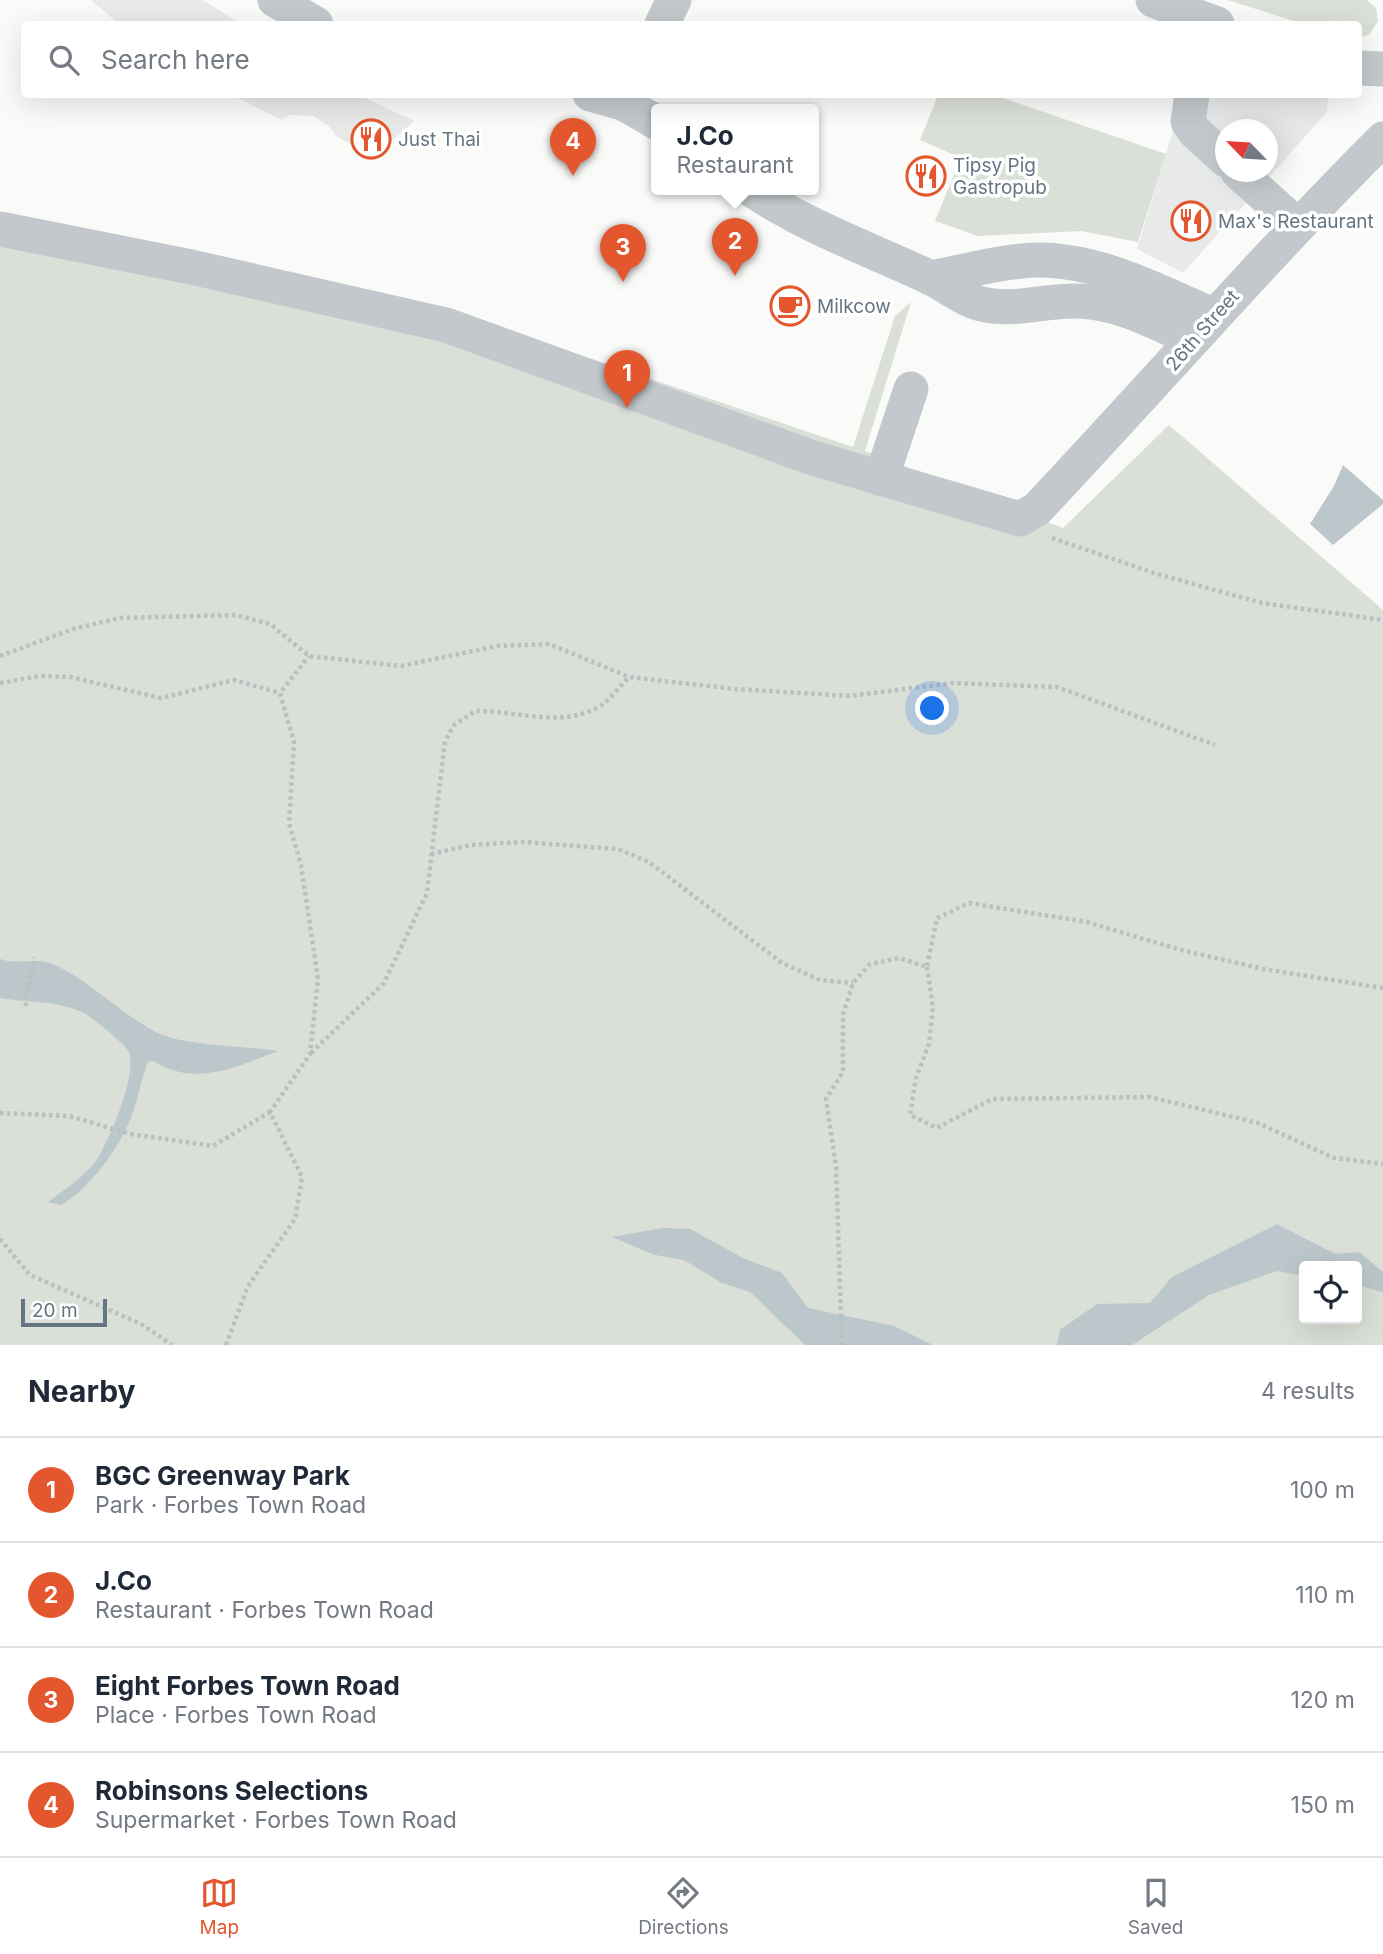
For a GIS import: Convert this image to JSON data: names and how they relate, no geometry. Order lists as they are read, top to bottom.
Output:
{
  "streets": {
    "street": ["26th Street"]
  },
  "places": {
    "restaurant": ["Just Thai", "Tipsy Pig Gastropub", "Max's Restaurant"],
    "cafe": ["Milkcow"]
  },
  "scale_bar": "20 m",
  "north": "top left",
  "page": {
    "search": "Search here",
    "popup": ["J.Co", "Restaurant"],
    "pins": [
      "4",
      "2",
      "3",
      "1"
    ],
    "scale": "20 m",
    "heading": ["Nearby", "4 results"],
    "list": [
      {
        "mark": "1",
        "name": "BGC Greenway Park",
        "note": "Park · Forbes Town Road",
        "value": "100 m"
      },
      {
        "mark": "2",
        "name": "J.Co",
        "note": "Restaurant · Forbes Town Road",
        "value": "110 m"
      },
      {
        "mark": "3",
        "name": "Eight Forbes Town Road",
        "note": "Place · Forbes Town Road",
        "value": "120 m"
      },
      {
        "mark": "4",
        "name": "Robinsons Selections",
        "note": "Supermarket · Forbes Town Road",
        "value": "150 m"
      }
    ],
    "nav": ["Map", "Directions", "Saved"]
  }
}
